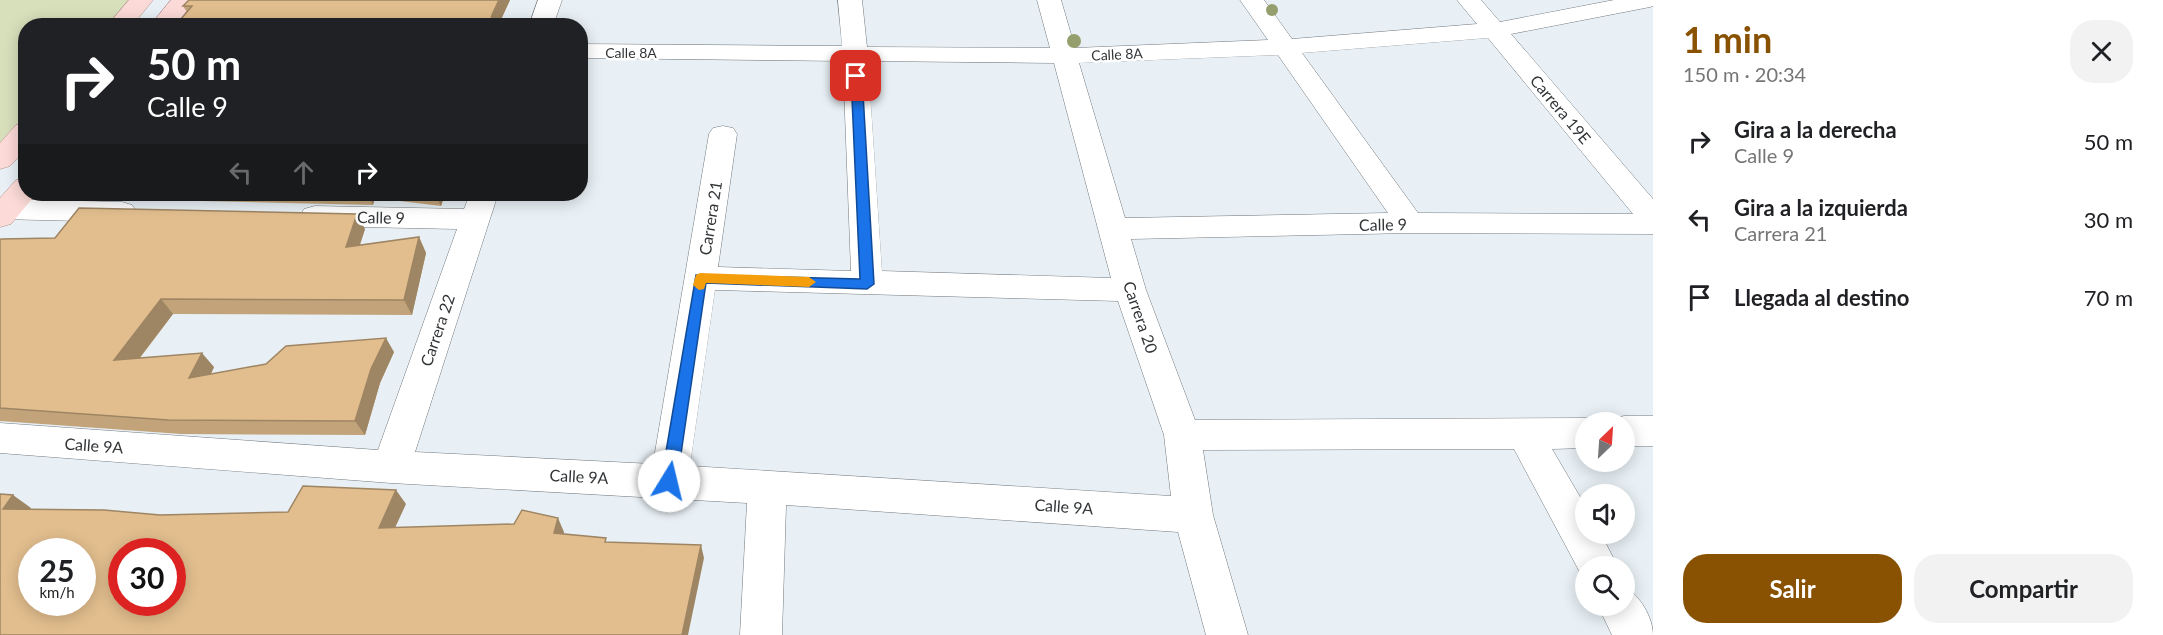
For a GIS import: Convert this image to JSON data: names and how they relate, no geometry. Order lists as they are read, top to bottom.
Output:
{
  "streets": {
    "street": [
      "Calle 8A",
      "Carrera 19E",
      "Calle 9",
      "Carrera 21",
      "Carrera 20",
      "Carrera 22",
      "Calle 9A"
    ]
  },
  "crossings": [
    ["Calle 8A", "Carrera 19E"],
    ["Calle 8A", "Carrera 20"],
    ["Calle 9", "Carrera 20"],
    ["Calle 9", "Carrera 22"],
    ["Carrera 21", "Calle 9A"],
    ["Carrera 20", "Calle 9A"],
    ["Carrera 22", "Calle 9A"]
  ],
  "north": "top right",
  "page": {
    "heading": ["1 min", "150 m · 20:34"],
    "turn": ["50 m", "Calle 9"],
    "list": [
      {
        "name": "Gira a la derecha",
        "note": "Calle 9",
        "value": "50 m"
      },
      {
        "name": "Gira a la izquierda",
        "note": "Carrera 21",
        "value": "30 m"
      },
      {
        "name": "Llegada al destino",
        "value": "70 m"
      }
    ],
    "speed": "25 km/h",
    "limit": "30",
    "buttons": ["Salir", "Compartir"]
  }
}
